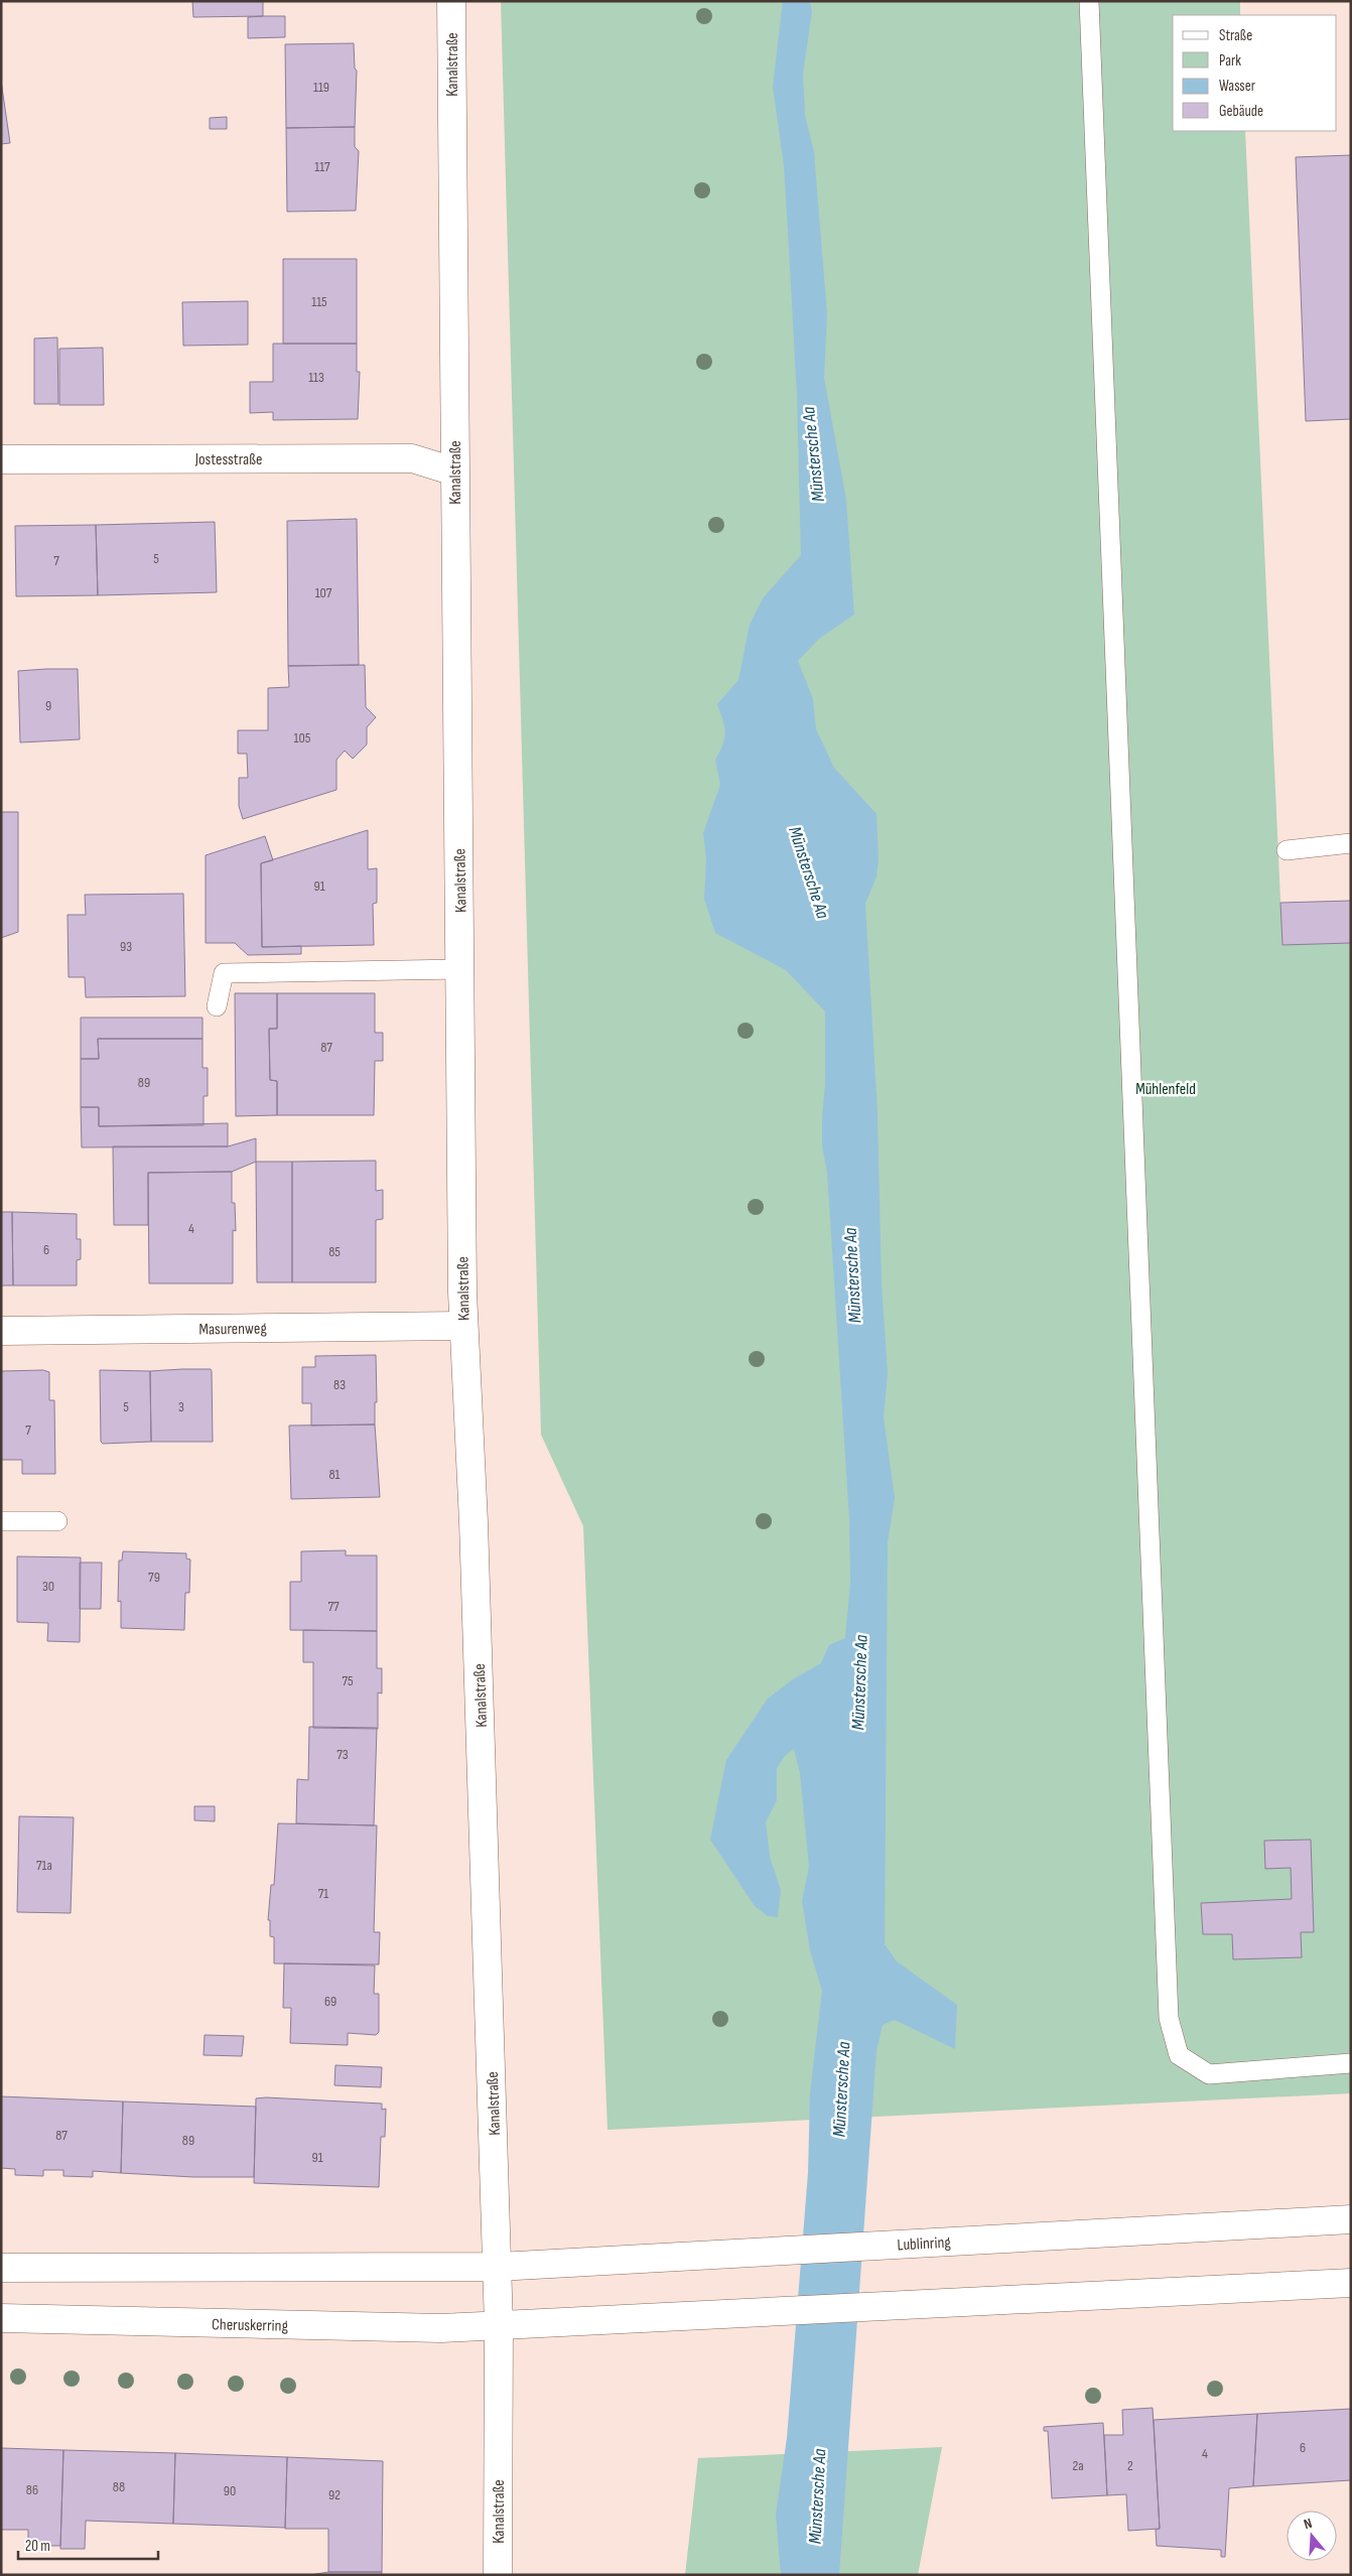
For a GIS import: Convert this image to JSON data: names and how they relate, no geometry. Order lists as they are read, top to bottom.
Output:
{
  "streets": {
    "main road": [
      "Kanalstraße",
      "Jostesstraße",
      "Masurenweg",
      "Lublinring",
      "Cheruskerring"
    ]
  },
  "crossings": [
    ["Kanalstraße", "Jostesstraße"],
    ["Kanalstraße", "Masurenweg"],
    ["Kanalstraße", "Lublinring"],
    ["Kanalstraße", "Cheruskerring"]
  ],
  "water": ["Münstersche Aa"],
  "parks": ["Mühlenfeld"],
  "house_numbers": [
    "119",
    "117",
    "115",
    "113",
    "5",
    "7",
    "107",
    "9",
    "105",
    "91",
    "93",
    "87",
    "89",
    "4",
    "6",
    "85",
    "83",
    "5",
    "3",
    "7",
    "81",
    "79",
    "30",
    "77",
    "75",
    "73",
    "71a",
    "71",
    "69",
    "87",
    "89",
    "91",
    "6",
    "4",
    "2a",
    "2",
    "88",
    "86",
    "90",
    "92"
  ],
  "legend": [
    "Straße",
    "Park",
    "Wasser",
    "Gebäude"
  ],
  "scale_bar": "20 m",
  "north": "top"
}
